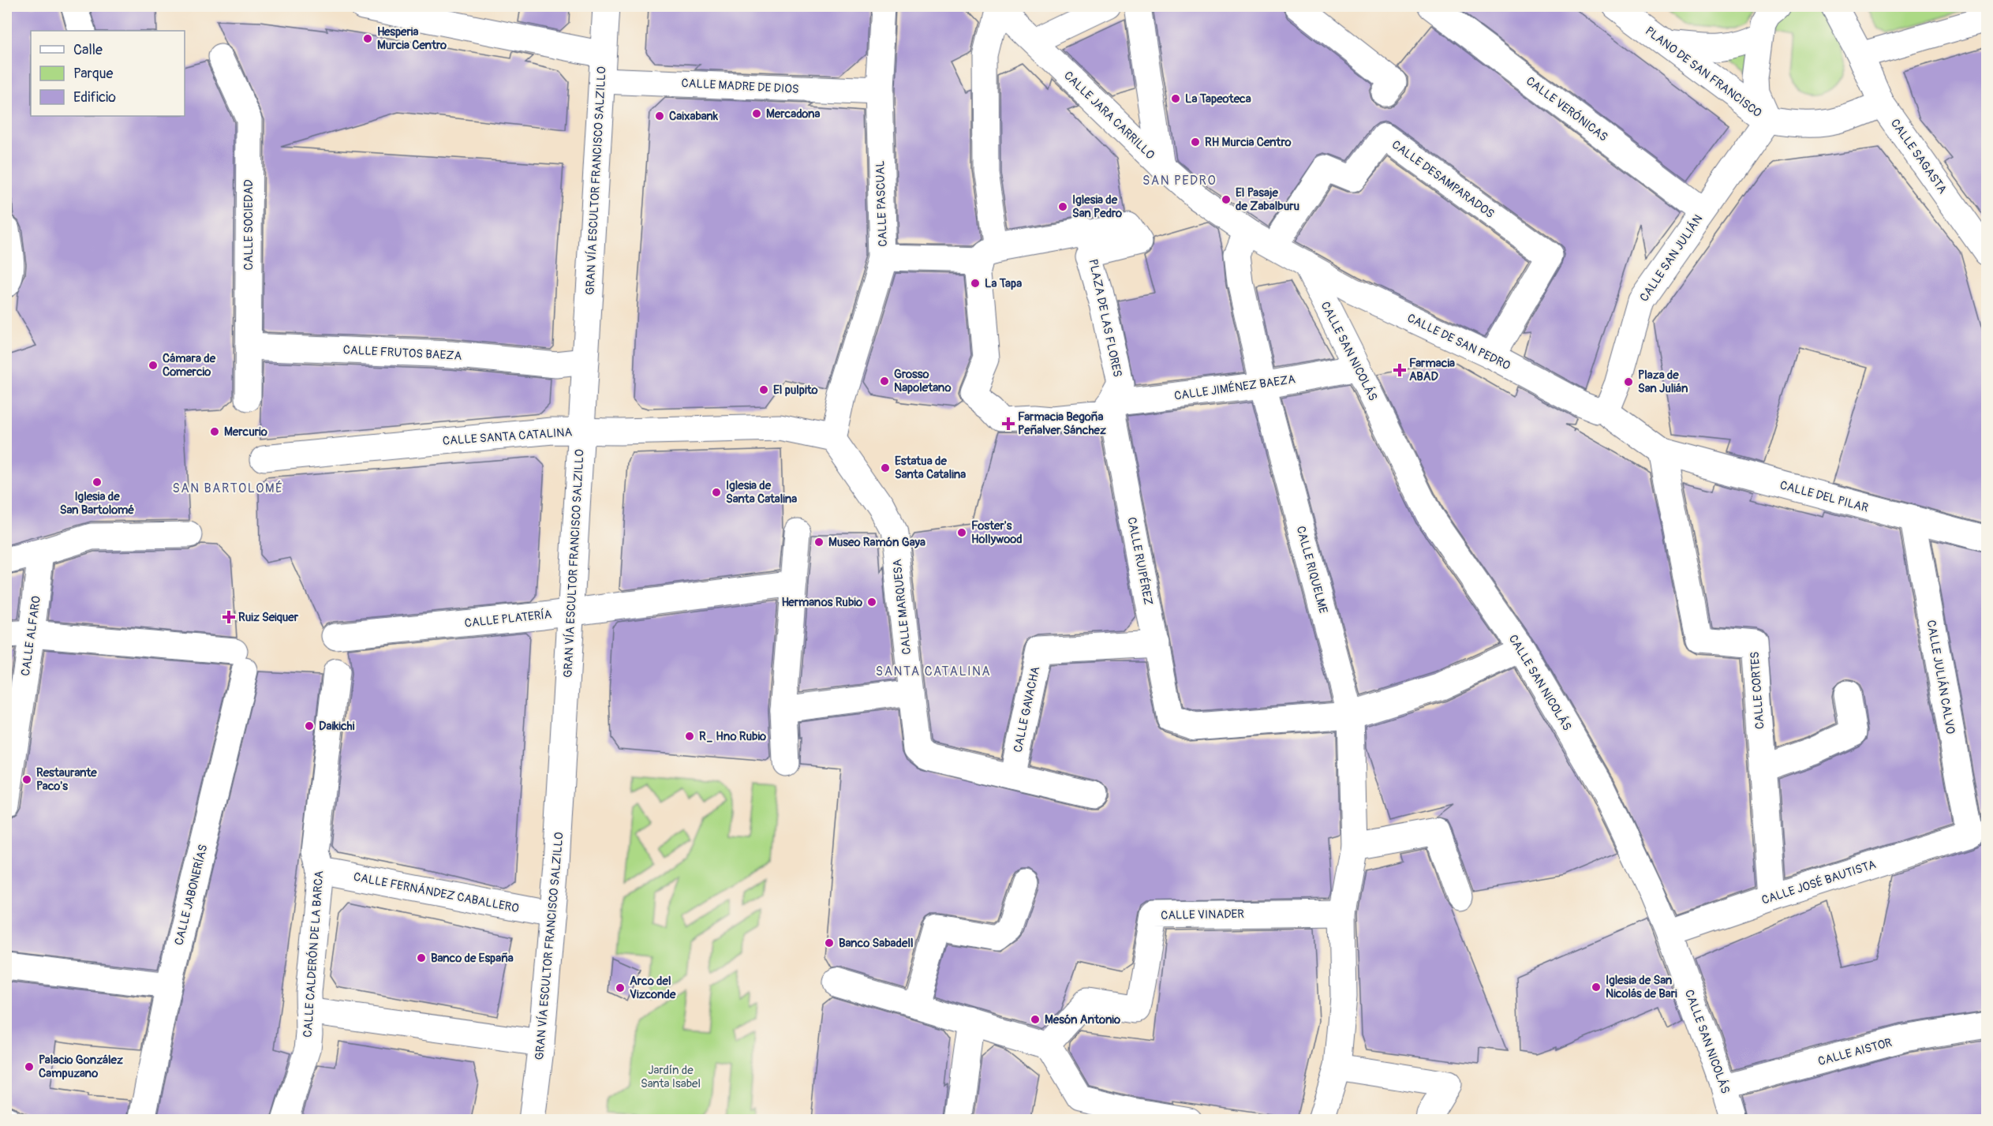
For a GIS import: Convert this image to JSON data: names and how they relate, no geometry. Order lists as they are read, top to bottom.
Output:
{
  "streets": {
    "street": [
      "PLANO DE SAN FRANCISCO",
      "CALLE MADRE DE DIOS",
      "CALLE VERÓNICAS",
      "CALLE JARA CARRILLO",
      "CALLE SAGASTA",
      "CALLE DESAMPARADOS",
      "GRAN VÍA ESCULTOR FRANCISCO SALZILLO",
      "CALLE PASCUAL",
      "CALLE SOCIEDAD",
      "CALLE SAN JULIÁN",
      "PLAZA DE LAS FLORES",
      "CALLE DE SAN PEDRO",
      "CALLE SAN NICOLÁS",
      "CALLE FRUTOS BAEZA",
      "CALLE JIMÉNEZ BAEZA",
      "CALLE SANTA CATALINA",
      "CALLE DEL PILAR",
      "CALLE RUIPÉREZ",
      "CALLE RIQUELME",
      "CALLE MARQUESA",
      "CALLE PLATERÍA",
      "CALLE ALFARO",
      "CALLE JULIÁN CALVO",
      "CALLE CORTES",
      "CALLE GAVACHA",
      "CALLE JOSÉ BAUTISTA",
      "CALLE FERNÁNDEZ CABALLERO",
      "CALLE JABONERÍAS",
      "CALLE VINADER",
      "CALLE CALDERÓN DE LA BARCA",
      "CALLE AISTOR"
    ]
  },
  "crossings": [
    ["PLANO DE SAN FRANCISCO", "CALLE SAN JULIÁN"],
    ["CALLE MADRE DE DIOS", "GRAN VÍA ESCULTOR FRANCISCO SALZILLO"],
    ["CALLE MADRE DE DIOS", "CALLE PASCUAL"],
    ["CALLE VERÓNICAS", "CALLE SAN JULIÁN"],
    ["CALLE JARA CARRILLO", "CALLE DE SAN PEDRO"],
    ["CALLE JARA CARRILLO", "CALLE RIQUELME"],
    ["CALLE DESAMPARADOS", "CALLE DE SAN PEDRO"],
    ["GRAN VÍA ESCULTOR FRANCISCO SALZILLO", "CALLE FRUTOS BAEZA"],
    ["GRAN VÍA ESCULTOR FRANCISCO SALZILLO", "CALLE SANTA CATALINA"],
    ["GRAN VÍA ESCULTOR FRANCISCO SALZILLO", "CALLE PLATERÍA"],
    ["GRAN VÍA ESCULTOR FRANCISCO SALZILLO", "CALLE FERNÁNDEZ CABALLERO"],
    ["CALLE PASCUAL", "CALLE SANTA CATALINA"],
    ["CALLE PASCUAL", "CALLE MARQUESA"],
    ["CALLE SOCIEDAD", "CALLE FRUTOS BAEZA"],
    ["CALLE SAN JULIÁN", "CALLE DE SAN PEDRO"],
    ["PLAZA DE LAS FLORES", "CALLE JIMÉNEZ BAEZA"],
    ["PLAZA DE LAS FLORES", "CALLE RUIPÉREZ"],
    ["CALLE DE SAN PEDRO", "CALLE SAN NICOLÁS"],
    ["CALLE DE SAN PEDRO", "CALLE DEL PILAR"],
    ["CALLE DE SAN PEDRO", "CALLE RIQUELME"],
    ["CALLE DE SAN PEDRO", "CALLE CORTES"],
    ["CALLE SAN NICOLÁS", "CALLE JIMÉNEZ BAEZA"],
    ["CALLE SAN NICOLÁS", "CALLE JOSÉ BAUTISTA"],
    ["CALLE SAN NICOLÁS", "CALLE AISTOR"],
    ["CALLE JIMÉNEZ BAEZA", "CALLE RUIPÉREZ"],
    ["CALLE JIMÉNEZ BAEZA", "CALLE RIQUELME"],
    ["CALLE SANTA CATALINA", "CALLE MARQUESA"],
    ["CALLE DEL PILAR", "CALLE JULIÁN CALVO"],
    ["CALLE DEL PILAR", "CALLE CORTES"],
    ["CALLE RUIPÉREZ", "CALLE RIQUELME"],
    ["CALLE RUIPÉREZ", "CALLE GAVACHA"],
    ["CALLE RIQUELME", "CALLE VINADER"],
    ["CALLE MARQUESA", "CALLE GAVACHA"],
    ["CALLE ALFARO", "CALLE JABONERÍAS"],
    ["CALLE JULIÁN CALVO", "CALLE JOSÉ BAUTISTA"],
    ["CALLE CORTES", "CALLE JOSÉ BAUTISTA"],
    ["CALLE FERNÁNDEZ CABALLERO", "CALLE CALDERÓN DE LA BARCA"]
  ],
  "districts": ["SAN PEDRO", "SAN BARTOLOMÉ", "SANTA CATALINA"],
  "parks": ["Jardín de Santa Isabel"],
  "places": {
    "other": [
      "Hesperia Murcia Centro",
      "La Tapeoteca",
      "Mercadona",
      "Caixabank",
      "RH Murcia Centro",
      "El Pasaje de Zabalburu",
      "Iglesia de San Pedro",
      "La Tapa",
      "Cámara de Comercio",
      "Grosso Napoletano",
      "Plaza de San Julián",
      "El pulpito",
      "Mercurio",
      "Estatua de Santa Catalina",
      "Iglesia de San Bartolomé",
      "Iglesia de Santa Catalina",
      "Foster's Hollywood",
      "Museo Ramón Gaya",
      "Hermanos Rubio",
      "Daikichi",
      "R_ Hno Rubio",
      "Restaurante Paco's",
      "Banco Sabadell",
      "Banco de España",
      "Iglesia de San Nicolás de Bari",
      "Arco del Vizconde",
      "Mesón Antonio",
      "Palacio González Campuzano"
    ],
    "health": ["Farmacia ABAD", "Farmacia Begoña Peñalver Sánchez", "Ruiz Seiquer"]
  },
  "legend": ["Calle", "Parque", "Edificio"]
}
